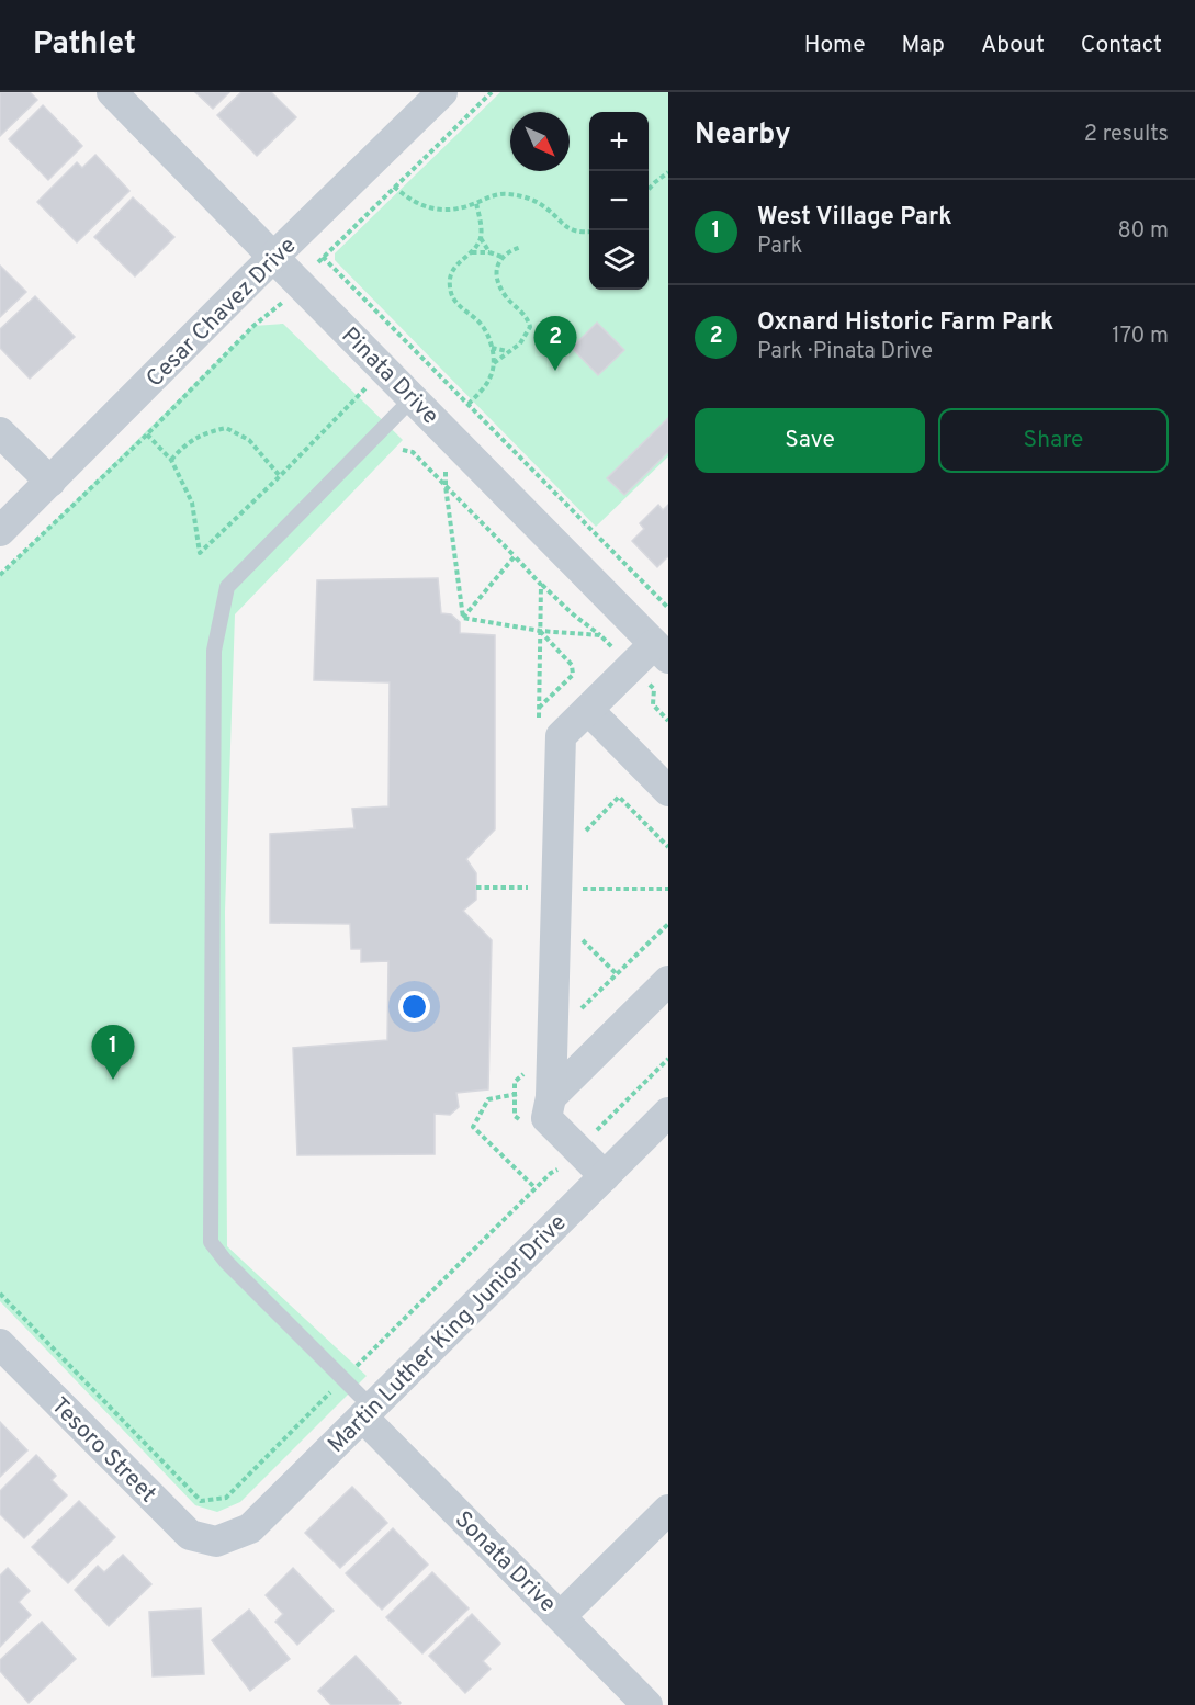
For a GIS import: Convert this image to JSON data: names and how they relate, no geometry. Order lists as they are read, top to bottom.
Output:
{
  "streets": {
    "street": [
      "Cesar Chavez Drive",
      "Pinata Drive",
      "Martin Luther King Junior Drive",
      "Tesoro Street",
      "Sonata Drive"
    ]
  },
  "crossings": [
    ["Cesar Chavez Drive", "Pinata Drive"],
    ["Martin Luther King Junior Drive", "Tesoro Street"],
    ["Martin Luther King Junior Drive", "Sonata Drive"]
  ],
  "north": "bottom right",
  "page": {
    "header": "Pathlet",
    "nav": [
      "Home",
      "Map",
      "About",
      "Contact"
    ],
    "heading": ["Nearby", "2 results"],
    "map_buttons": ["+", "−"],
    "list": [
      {
        "mark": "1",
        "name": "West Village Park",
        "note": "Park",
        "value": "80 m"
      },
      {
        "mark": "2",
        "name": "Oxnard Historic Farm Park",
        "note": "Park · Pinata Drive",
        "value": "170 m"
      }
    ],
    "pins": ["2", "1"],
    "buttons": ["Save", "Share"]
  }
}
